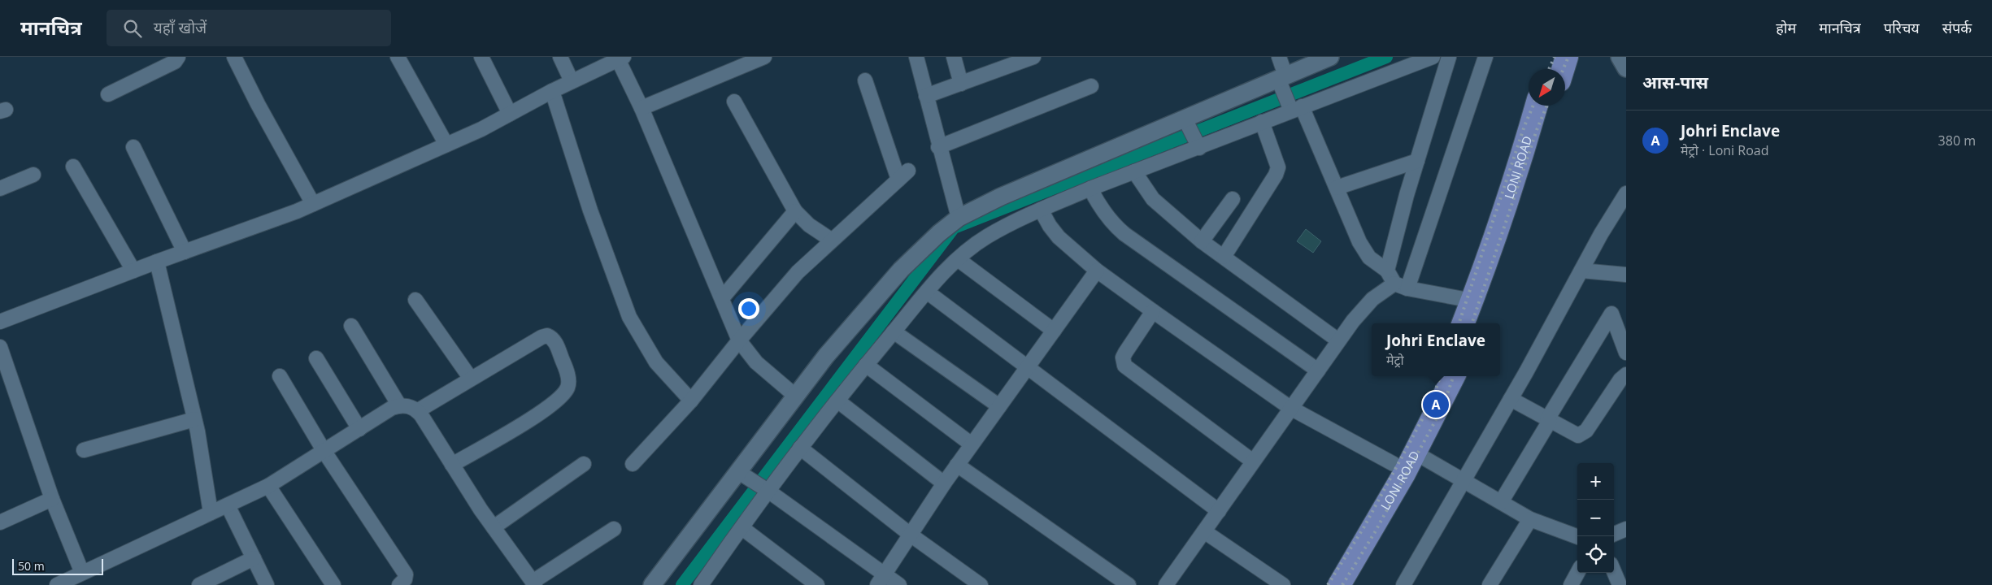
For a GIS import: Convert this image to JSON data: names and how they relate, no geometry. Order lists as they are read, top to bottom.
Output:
{
  "streets": {
    "highway": ["LONI ROAD"]
  },
  "scale_bar": "50 m",
  "north": "bottom left",
  "page": {
    "header": "मानचित्र",
    "search": "यहाँ खोजें",
    "nav": [
      "होम",
      "मानचित्र",
      "परिचय",
      "संपर्क"
    ],
    "heading": "आस-पास",
    "list": [
      {
        "mark": "A",
        "name": "Johri Enclave",
        "note": "मेट्रो · Loni Road",
        "value": "380 m"
      }
    ],
    "popup": ["Johri Enclave", "मेट्रो"],
    "pins": "A",
    "map_buttons": ["+", "−"],
    "scale": "50 m"
  }
}
